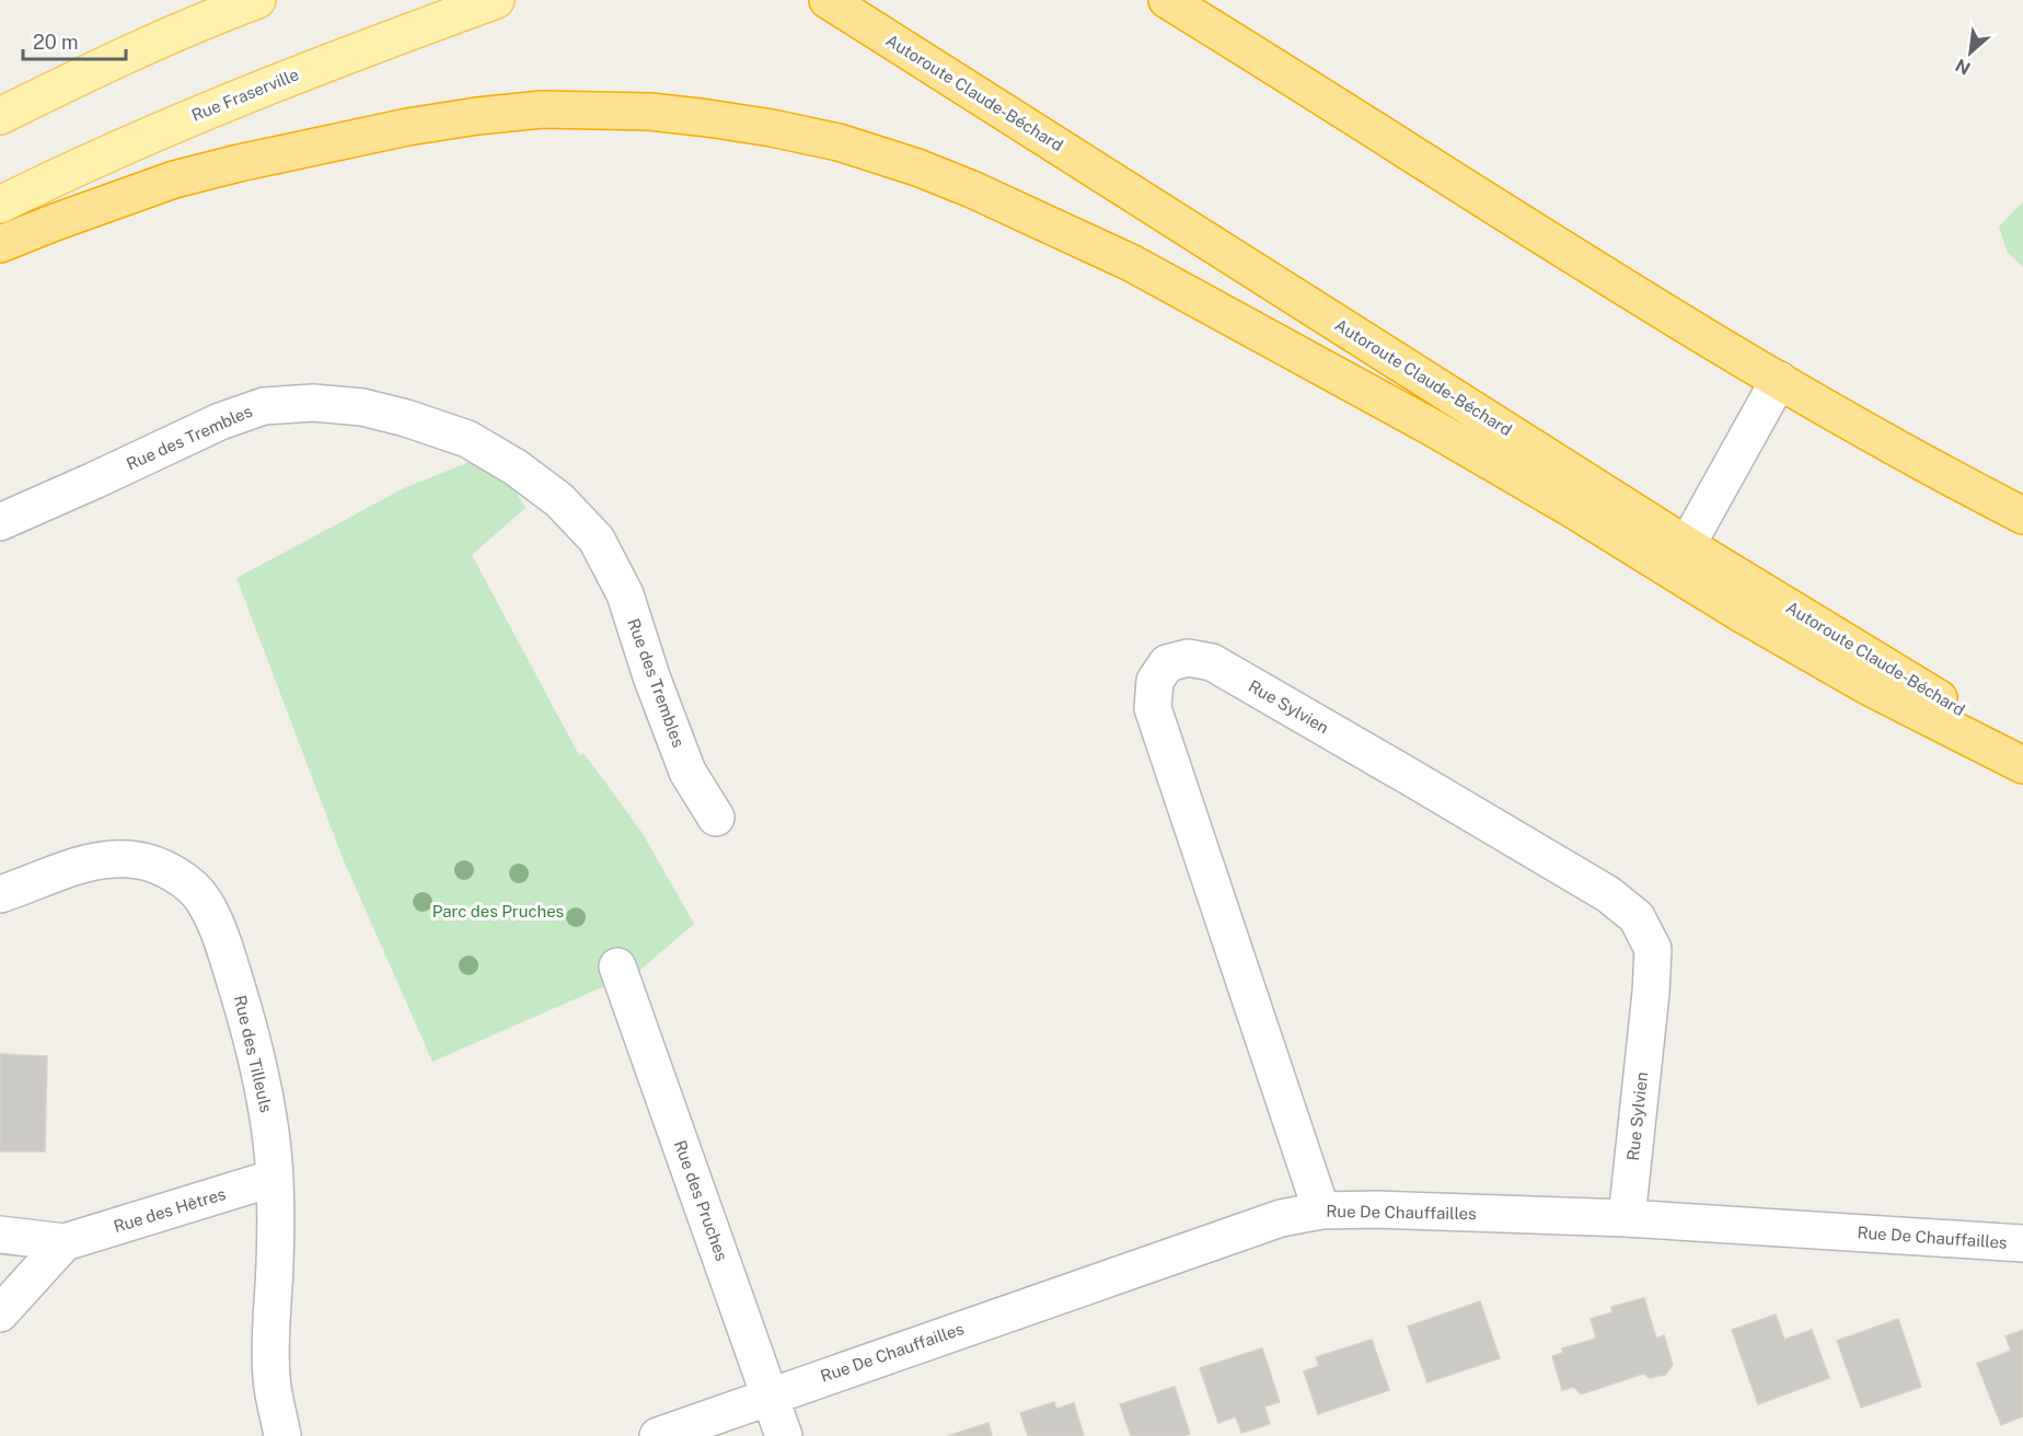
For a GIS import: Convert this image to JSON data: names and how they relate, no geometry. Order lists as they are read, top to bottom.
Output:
{
  "streets": {
    "highway": ["Autoroute Claude-Béchard"],
    "main road": ["Rue Fraserville"],
    "street": [
      "Rue des Trembles",
      "Rue Sylvien",
      "Rue des Tilleuls",
      "Rue des Pruches",
      "Rue des Hêtres",
      "Rue De Chauffailles"
    ]
  },
  "crossings": [
    ["Rue Sylvien", "Rue De Chauffailles"],
    ["Rue des Tilleuls", "Rue des Hêtres"],
    ["Rue des Pruches", "Rue De Chauffailles"]
  ],
  "parks": ["Parc des Pruches"],
  "scale_bar": "20 m",
  "north": "bottom left"
}
